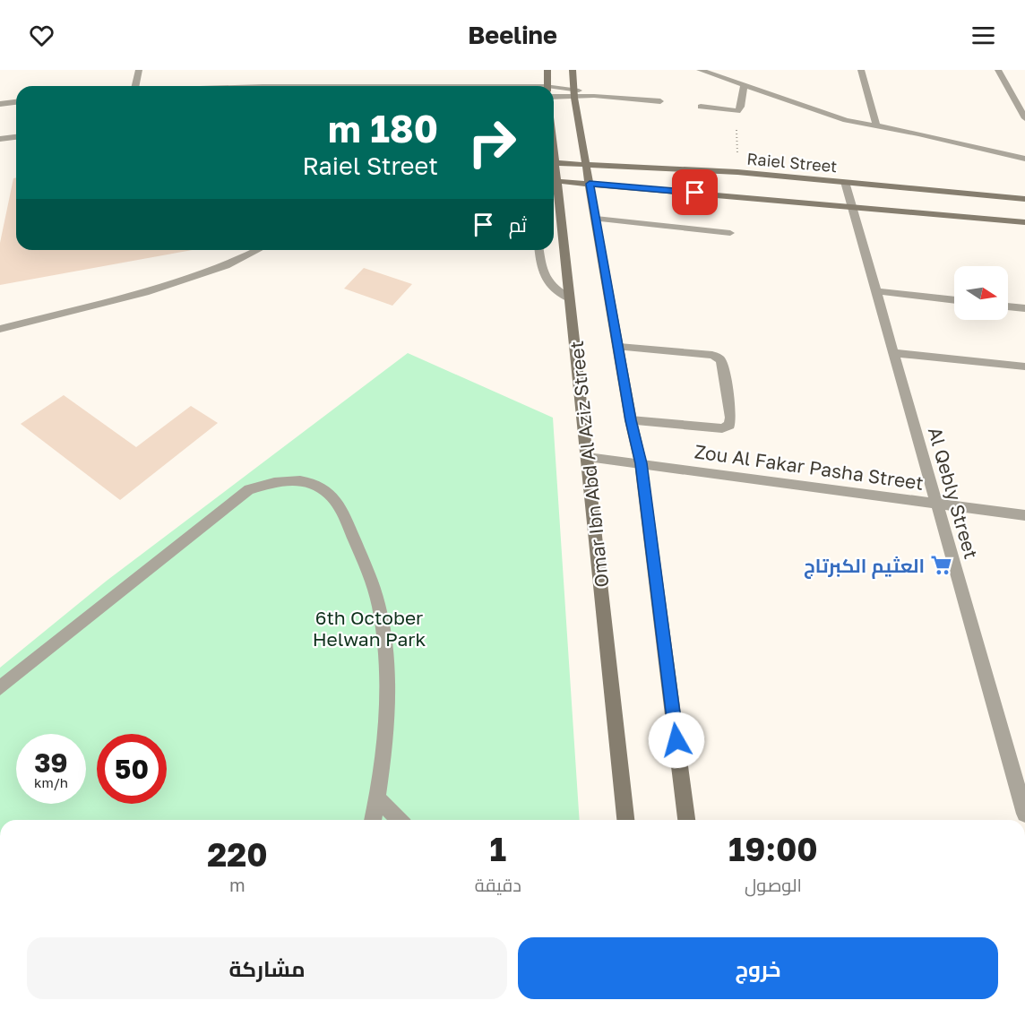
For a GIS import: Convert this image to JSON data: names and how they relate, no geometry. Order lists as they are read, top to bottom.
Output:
{
  "streets": {
    "main road": ["Raiel Street", "Omar Ibn Abd Al Aziz Street"],
    "street": ["Zou Al Fakar Pasha Street", "Al Qebly Street"]
  },
  "crossings": [
    ["Raiel Street", "Al Qebly Street"],
    ["Omar Ibn Abd Al Aziz Street", "Zou Al Fakar Pasha Street"],
    ["Zou Al Fakar Pasha Street", "Al Qebly Street"]
  ],
  "parks": ["6th October Helwan Park"],
  "places": {
    "supermarket": ["العثيم الكبرتاج"]
  },
  "north": "right",
  "page": {
    "header": "Beeline",
    "turn": ["180 m", "Raiel Street"],
    "then": "ثم",
    "speed": "39 km/h",
    "limit": "50",
    "eta": [
      "19:00",
      "الوصول",
      "1",
      "دقيقة",
      "220",
      "m"
    ],
    "buttons": ["خروج", "مشاركة"]
  }
}
